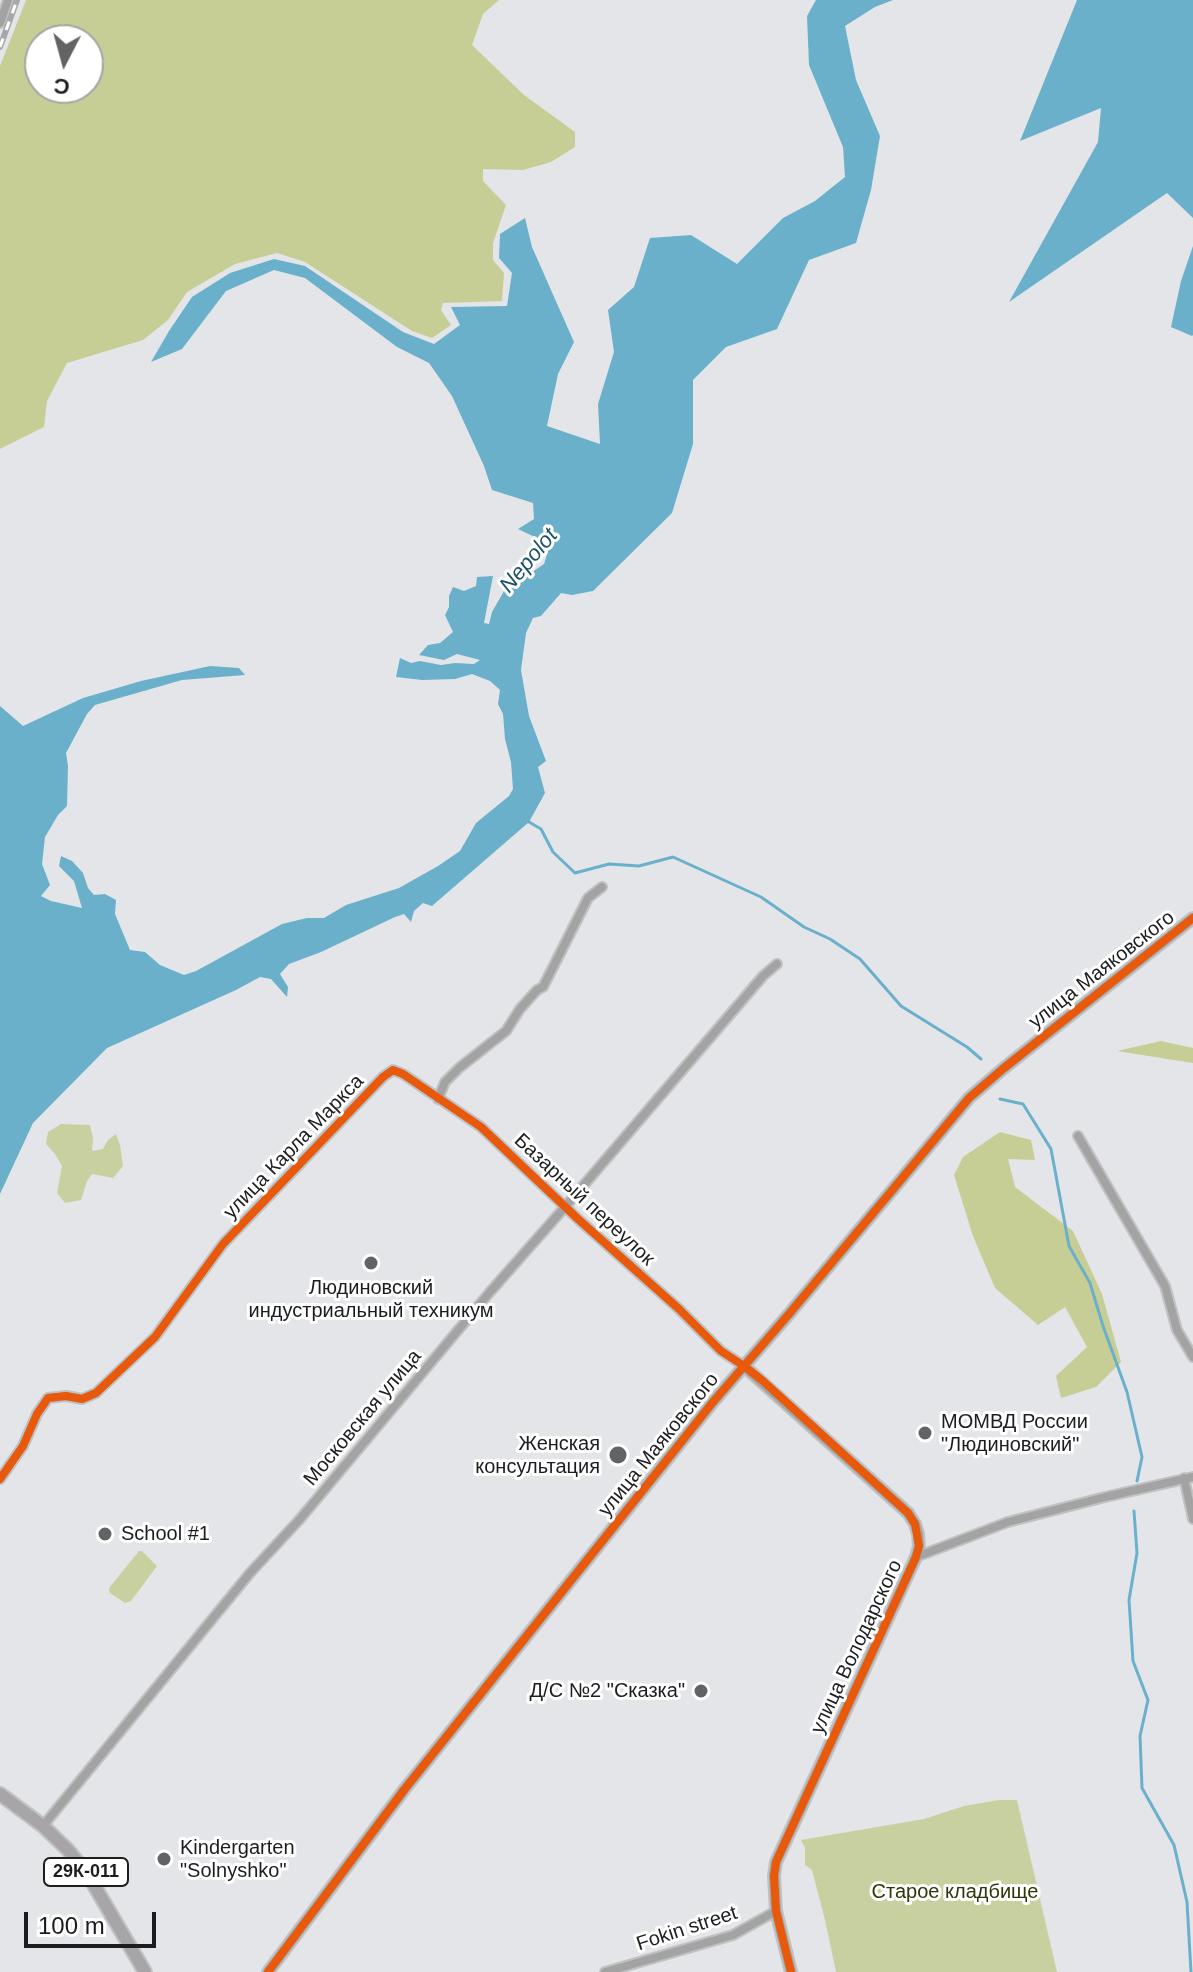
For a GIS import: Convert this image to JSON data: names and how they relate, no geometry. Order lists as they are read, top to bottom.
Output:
{
  "streets": {
    "main road": ["29К-011"],
    "street": [
      "улица Маяковского",
      "улица Карла Маркса",
      "Базарный переулок",
      "Московская улица",
      "улица Володарского",
      "Fokin street"
    ]
  },
  "crossings": [
    ["улица Маяковского", "Базарный переулок"],
    ["улица Маяковского", "улица Володарского"],
    ["улица Карла Маркса", "Базарный переулок"],
    ["Базарный переулок", "Московская улица"],
    ["Базарный переулок", "улица Володарского"],
    ["Московская улица", "29К-011"],
    ["улица Володарского", "Fokin street"]
  ],
  "water": ["Nepolot"],
  "parks": ["Старое кладбище"],
  "places": [
    "Людиновский индустриальный техникум",
    "МОМВД России \"Людиновский\"",
    "Женская консультация",
    "School #1",
    "Д/С №2 \"Сказка\"",
    "Kindergarten \"Solnyshko\""
  ],
  "scale_bar": "100 m",
  "north": "bottom"
}
